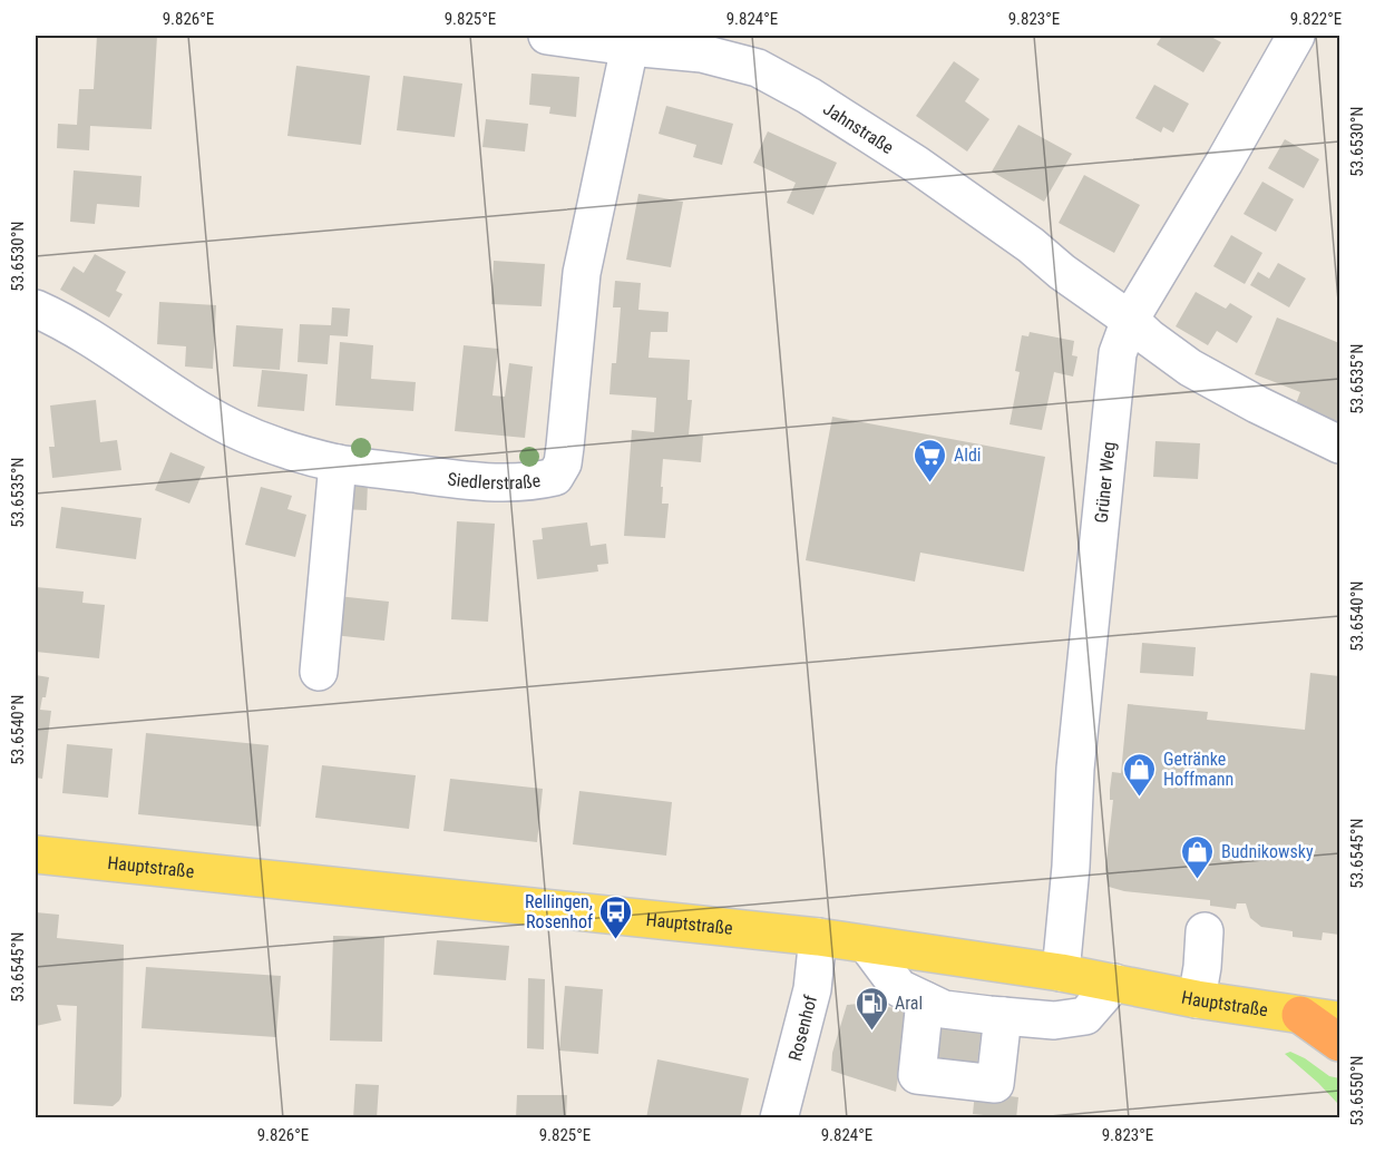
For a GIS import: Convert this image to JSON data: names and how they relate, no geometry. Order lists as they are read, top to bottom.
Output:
{
  "streets": {
    "main road": ["Hauptstraße"],
    "street": [
      "Jahnstraße",
      "Siedlerstraße",
      "Grüner Weg",
      "Rosenhof"
    ]
  },
  "crossings": [
    ["Jahnstraße", "Siedlerstraße"],
    ["Jahnstraße", "Grüner Weg"],
    ["Grüner Weg", "Hauptstraße"],
    ["Hauptstraße", "Rosenhof"]
  ],
  "places": {
    "supermarket": ["Aldi"],
    "shop": ["Getränke Hoffmann", "Budnikowsky"],
    "bus stop": ["Rellingen, Rosenhof"],
    "fuel station": ["Aral"]
  },
  "coordinates": [
    "9.826°E",
    "9.825°E",
    "9.824°E",
    "9.823°E",
    "9.822°E",
    "53.6530°N",
    "53.6535°N",
    "53.6540°N",
    "53.6545°N",
    "53.6550°N"
  ]
}
